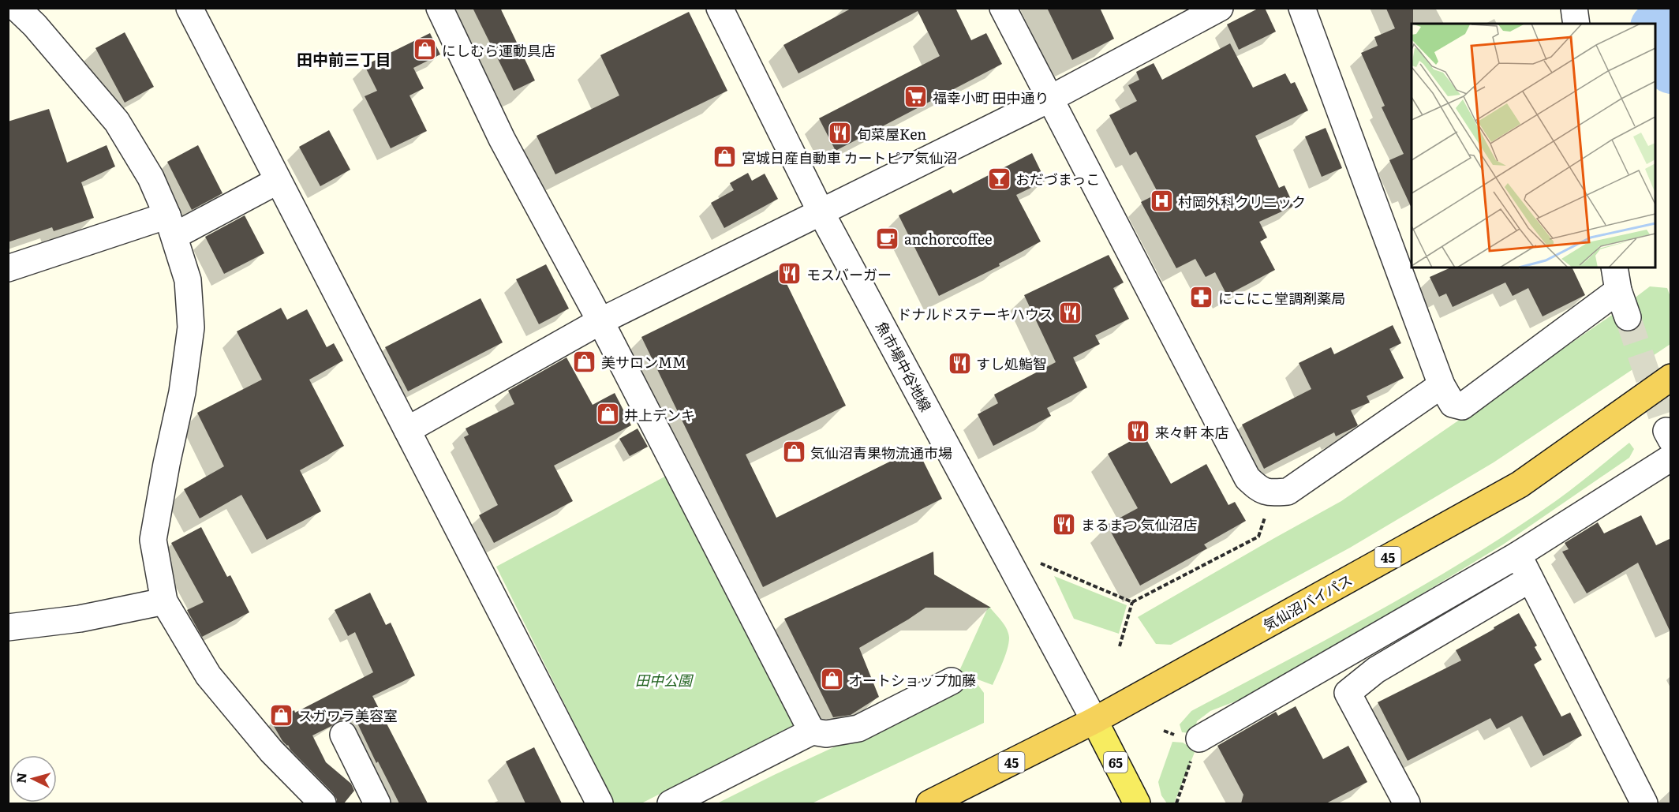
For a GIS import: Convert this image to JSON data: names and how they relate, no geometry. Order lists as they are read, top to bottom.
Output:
{
  "streets": {
    "highway": ["45", "気仙沼バイパス"],
    "main road": ["65"],
    "street": ["魚市場中谷地線"]
  },
  "crossings": [
    ["魚市場中谷地線", "気仙沼バイパス"],
    ["魚市場中谷地線", "65"],
    ["気仙沼バイパス", "65"]
  ],
  "districts": ["田中前三丁目"],
  "parks": ["田中公園"],
  "places": {
    "shop": [
      "にしむら運動具店",
      "宮城日産自動車 カートピア気仙沼",
      "美サロンMM",
      "井上デンキ",
      "気仙沼青果物流通市場",
      "オートショップ加藤",
      "スガワラ美容室"
    ],
    "supermarket": ["福幸小町 田中通り"],
    "restaurant": [
      "旬菜屋Ken",
      "モスバーガー",
      "ドナルドステーキハウス",
      "すし処鮨智",
      "来々軒 本店",
      "まるまつ 気仙沼店"
    ],
    "bar": ["おだづまっこ"],
    "hospital": ["村岡外科クリニック"],
    "cafe": ["anchorcoffee"],
    "pharmacy": ["にこにこ堂調剤薬局"]
  },
  "north": "left"
}
